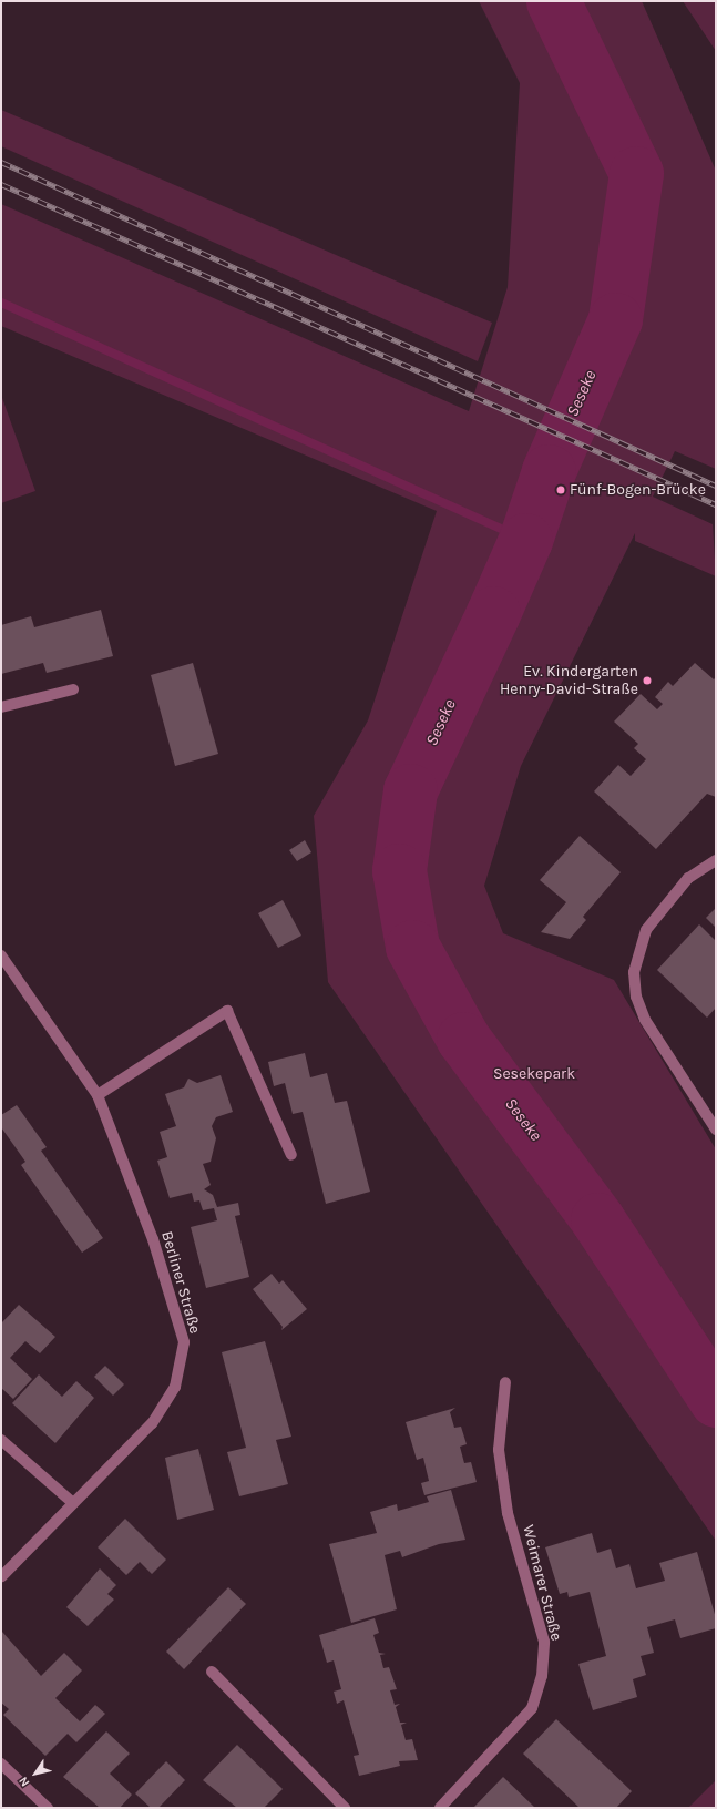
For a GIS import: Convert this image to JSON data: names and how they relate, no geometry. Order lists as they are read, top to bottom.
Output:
{
  "streets": {
    "street": ["Berliner Straße", "Weimarer Straße"]
  },
  "water": ["Seseke"],
  "parks": ["Sesekepark"],
  "places": ["Fünf-Bogen-Brücke", "Ev. Kindergarten Henry-David-Straße"],
  "north": "bottom left"
}
